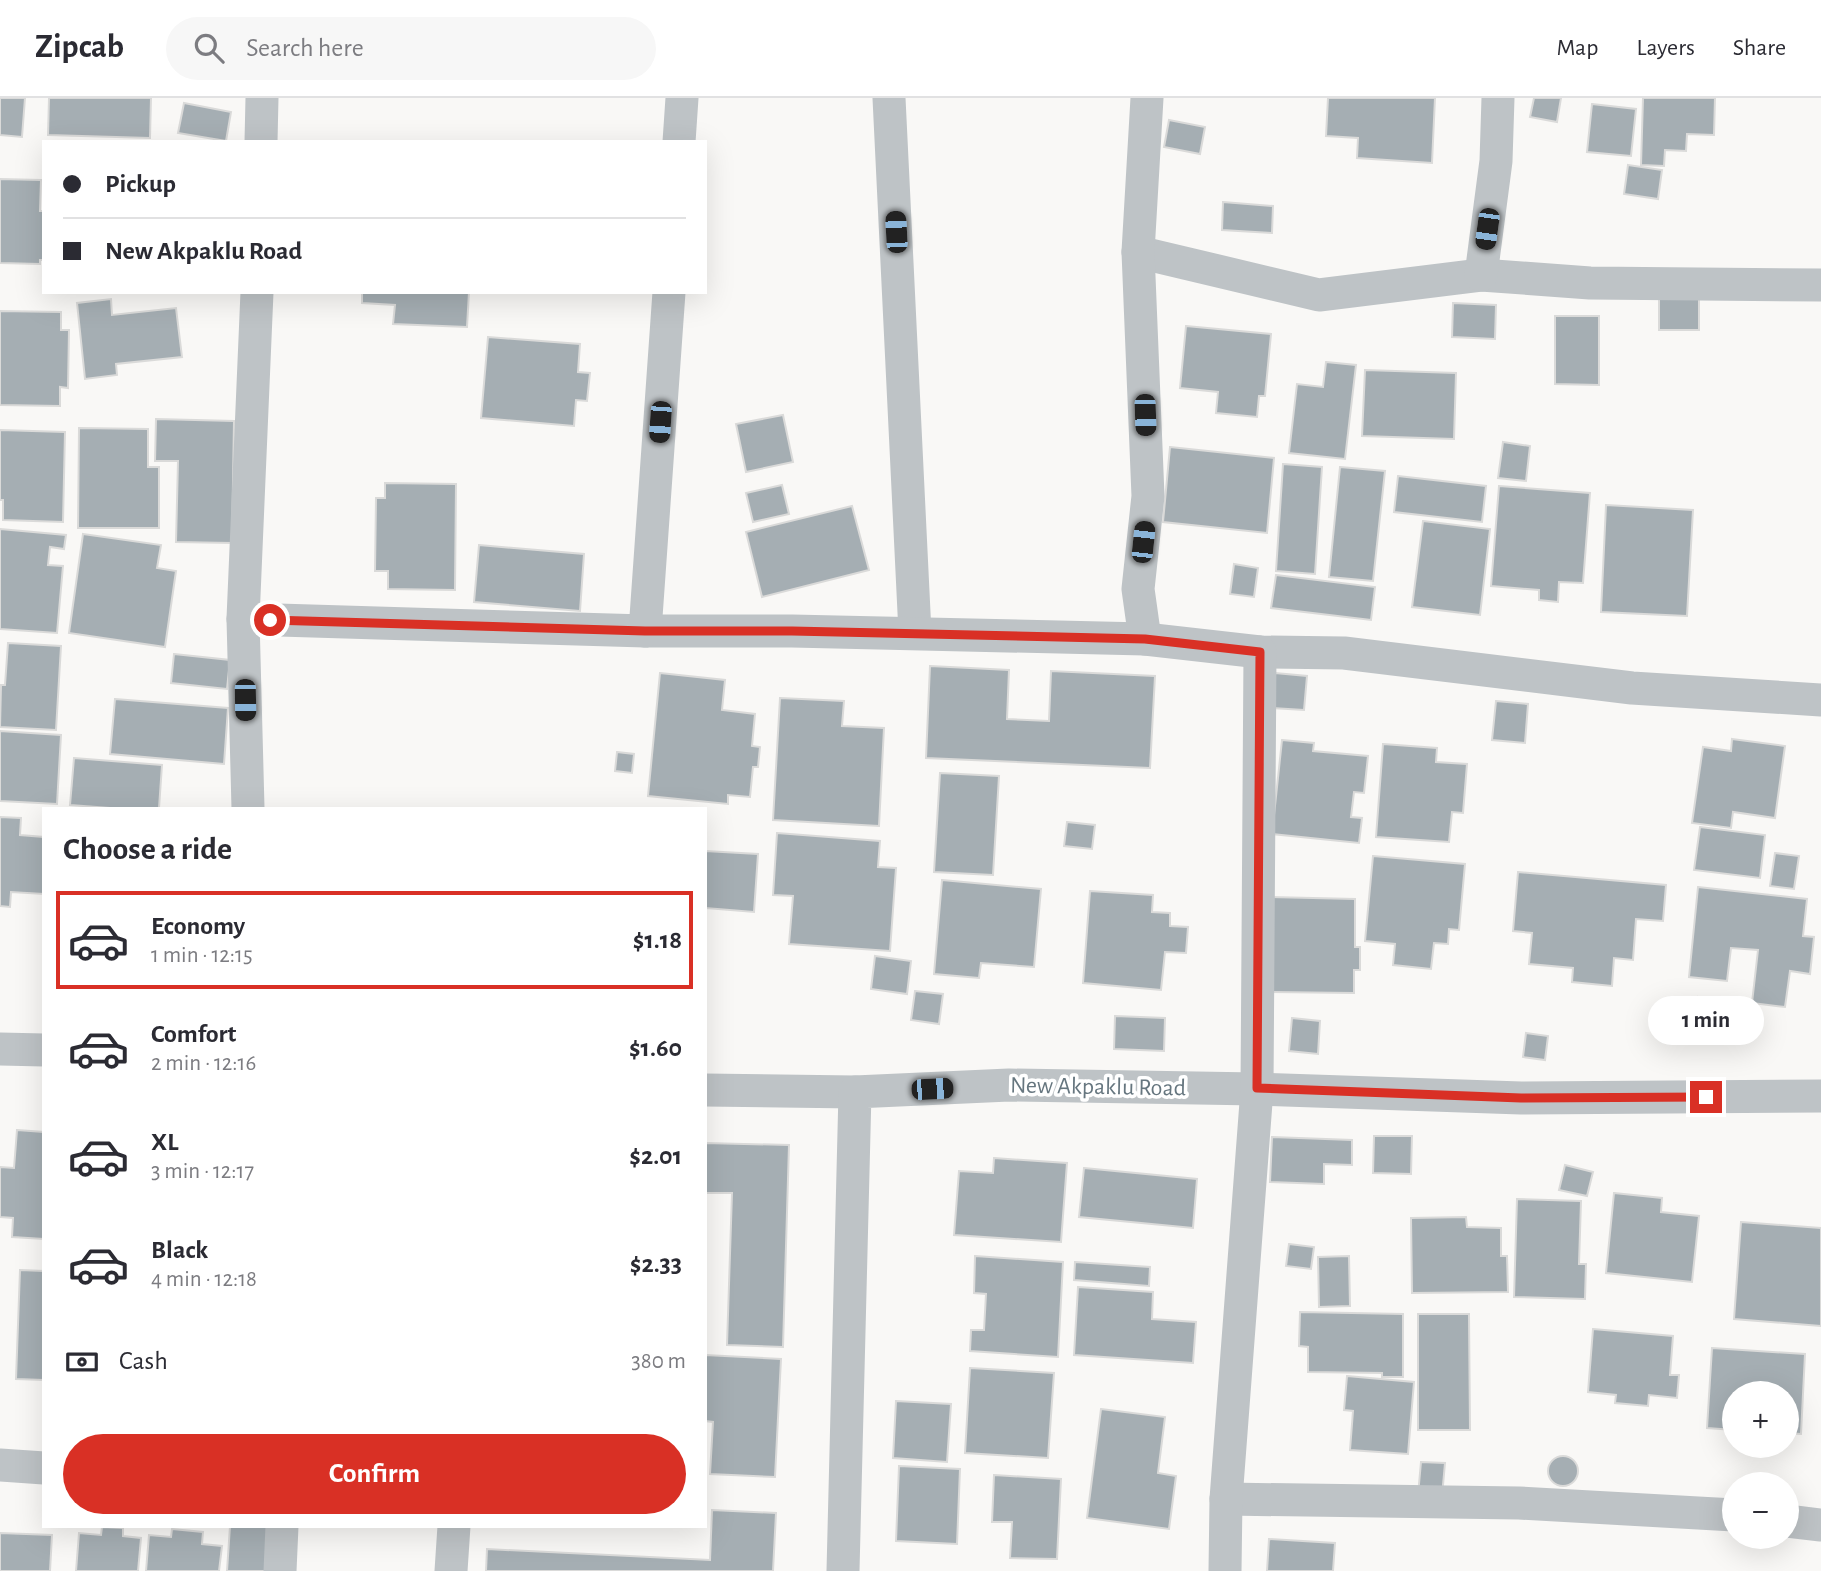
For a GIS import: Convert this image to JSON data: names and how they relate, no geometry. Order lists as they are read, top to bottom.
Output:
{
  "streets": {
    "street": ["New Akpaklu Road"]
  },
  "page": {
    "header": "Zipcab",
    "search": "Search here",
    "nav": ["Map", "Layers", "Share"],
    "banner": ["Pickup", "New Akpaklu Road"],
    "heading": "Choose a ride",
    "list": [
      {
        "name": "Economy",
        "note": "1 min · 12:15",
        "value": "$1.18"
      },
      {
        "name": "Comfort",
        "note": "2 min · 12:16",
        "value": "$1.60"
      },
      {
        "name": "XL",
        "note": "3 min · 12:17",
        "value": "$2.01"
      },
      {
        "name": "Black",
        "note": "4 min · 12:18",
        "value": "$2.33"
      }
    ],
    "bubble": "1 min",
    "pay": ["Cash", "380 m"],
    "map_buttons": ["+", "−"],
    "buttons": "Confirm"
  }
}
